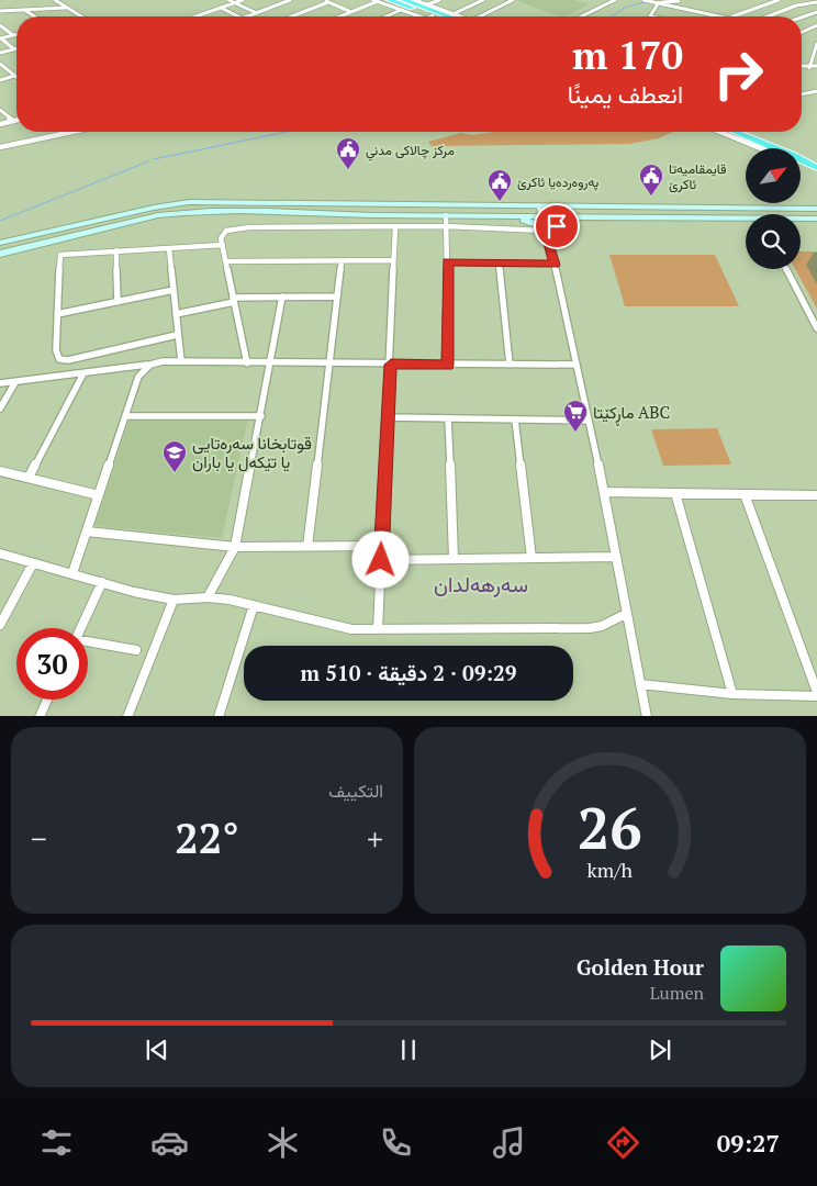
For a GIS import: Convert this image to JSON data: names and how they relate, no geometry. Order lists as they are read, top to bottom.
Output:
{
  "districts": ["سەرهەلدان"],
  "places": {
    "public building": ["مركز چالاکى مدني", "قایمقامیەتا ئاکرێ", "پەروەردەیا ئاكرێ"],
    "supermarket": ["ماڕکێتا ABC"],
    "school or university": ["قوتابخانا سەرەتایی یا تێکەل یا باران"]
  },
  "north": "top right",
  "page": {
    "turn": ["170 m", "انعطف يمينًا"],
    "limit": "30",
    "trip": "09:29 · 2 دقيقة · 510 m",
    "tile": "التكييف",
    "heat": ["−", "22°", "+"],
    "song": ["Golden Hour", "Lumen"],
    "tabs": "09:27",
    "gauge": ["26", "km/h"]
  }
}
